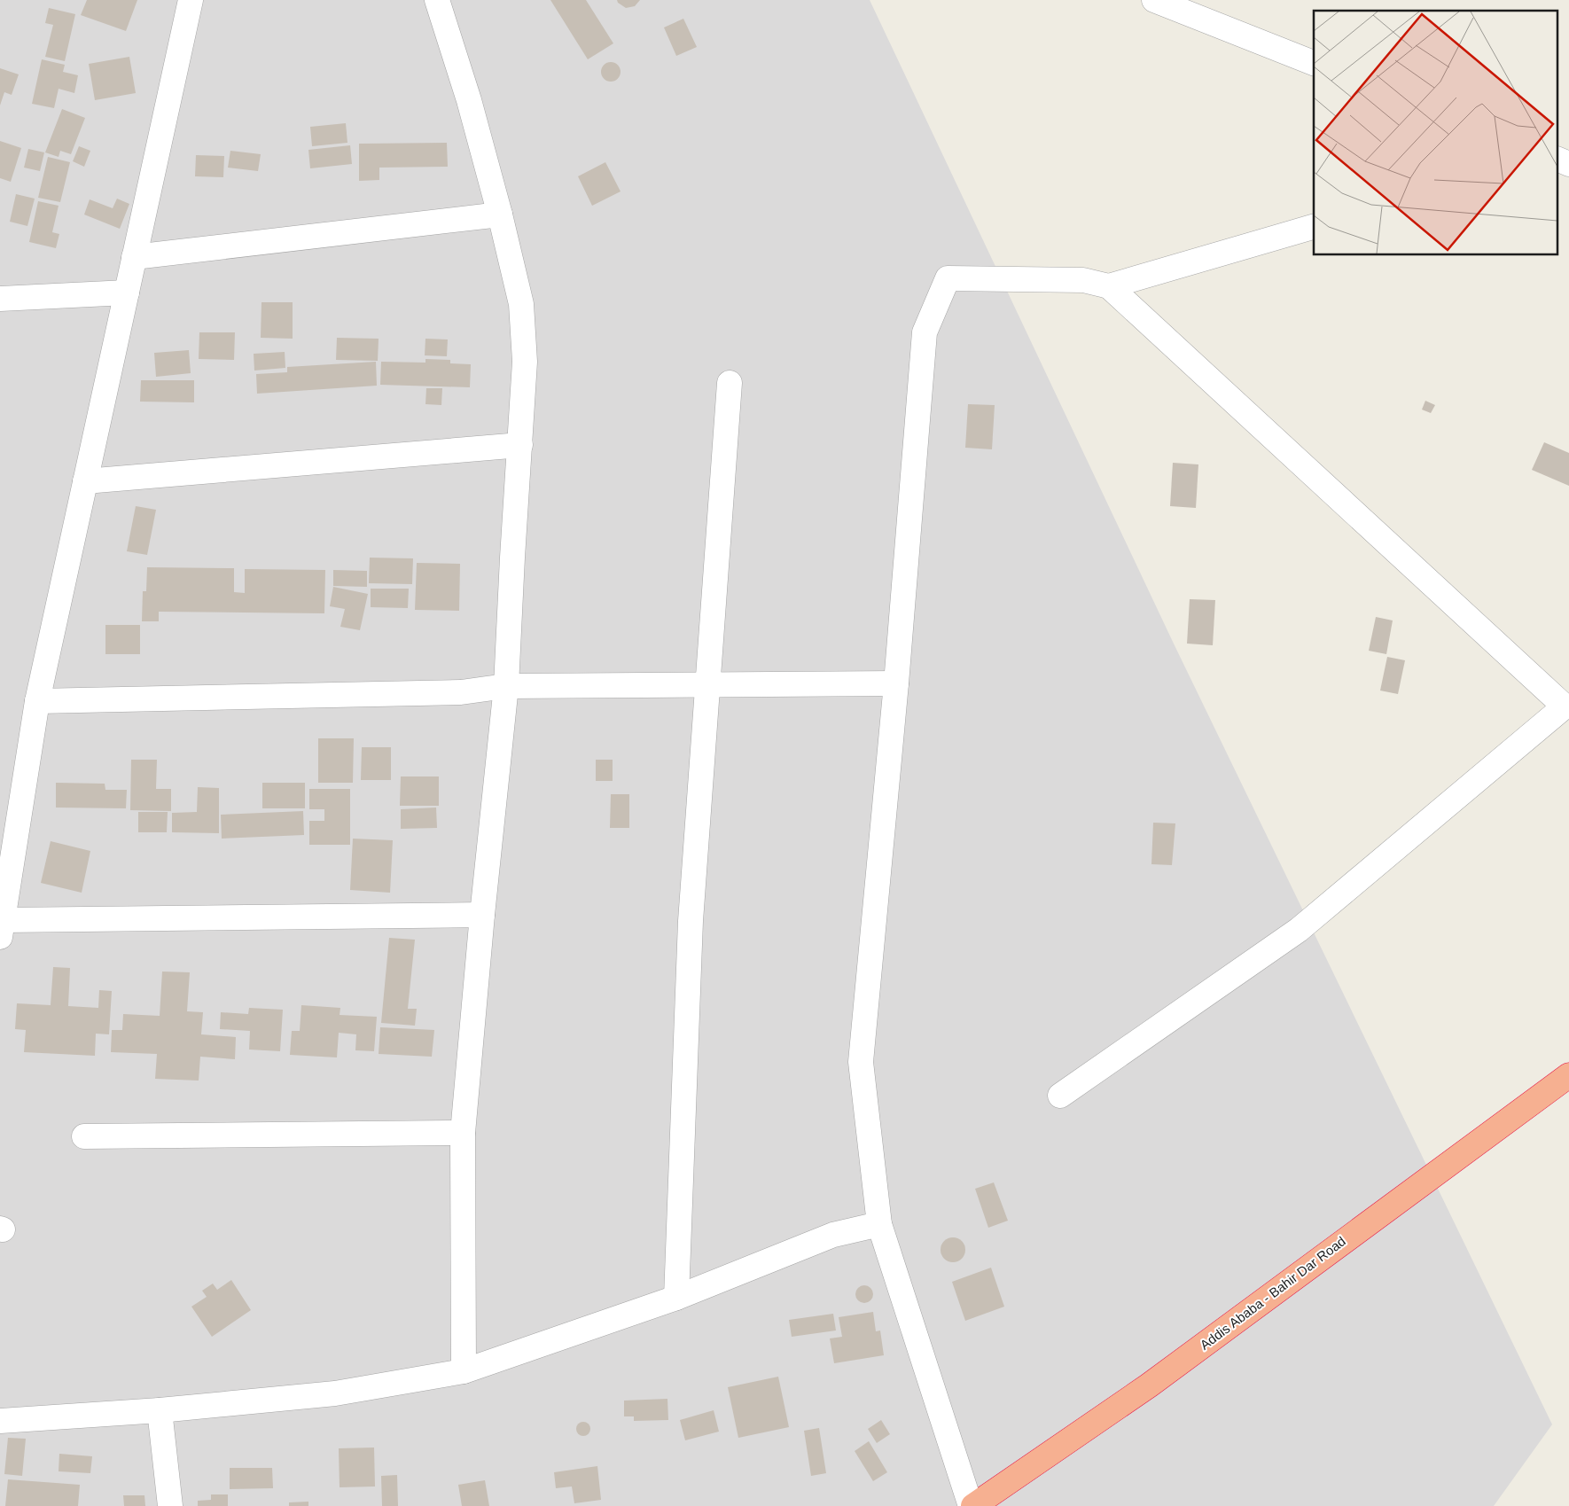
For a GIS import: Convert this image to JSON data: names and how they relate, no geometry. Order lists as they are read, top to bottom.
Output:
{
  "streets": {
    "highway": ["Addis Ababa - Bahir Dar Road"]
  }
}
